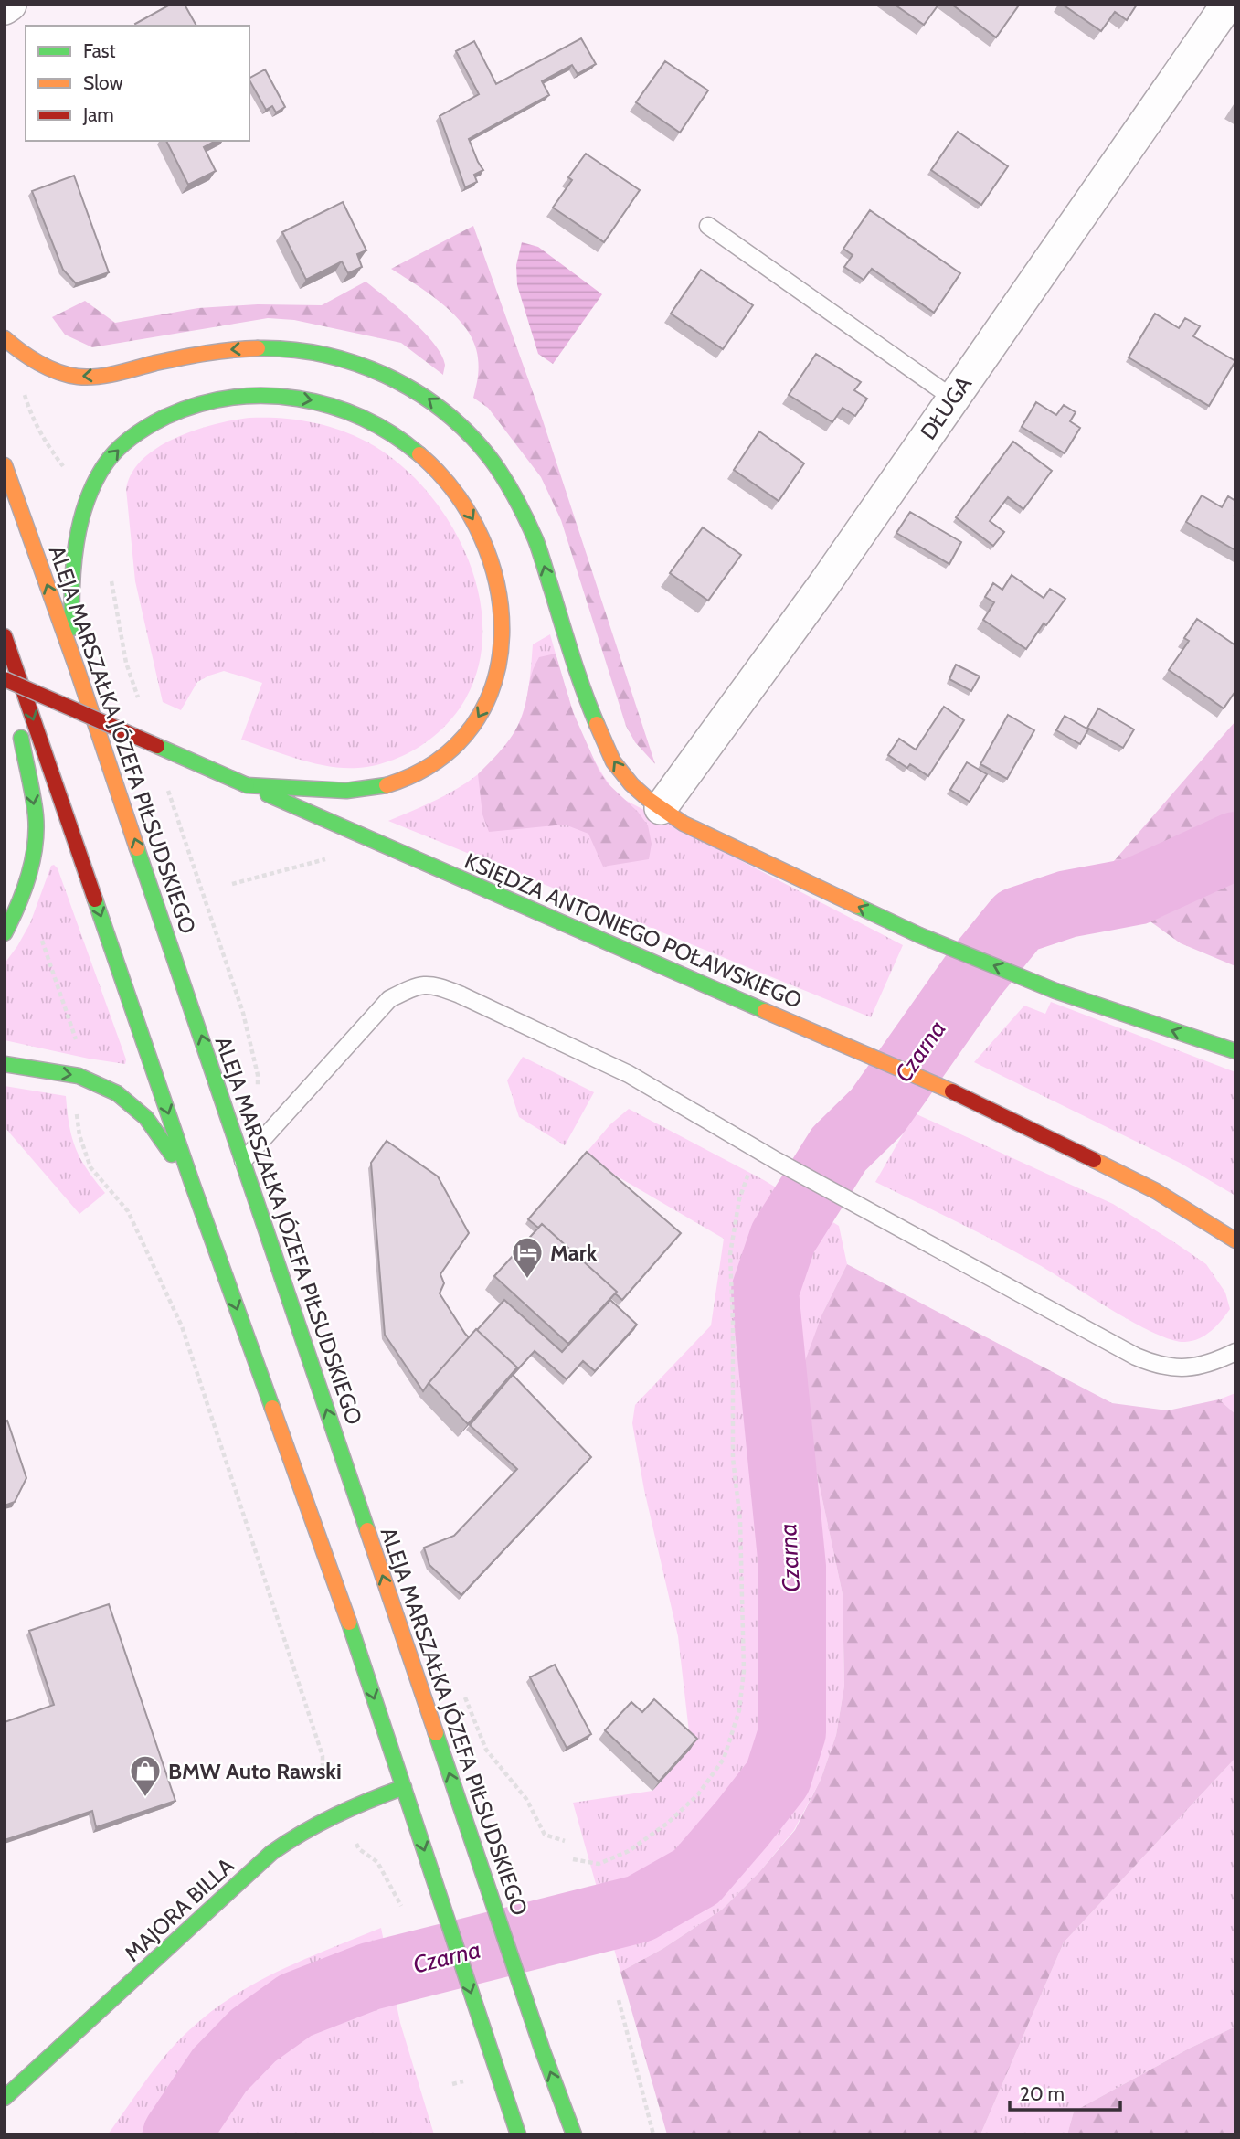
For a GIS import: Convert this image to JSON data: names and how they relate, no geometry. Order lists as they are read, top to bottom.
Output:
{
  "streets": {
    "main road": ["ALEJA MARSZAŁKA JÓZEFA PIŁSUDSKIEGO", "KSIĘDZA ANTONIEGO POŁAWSKIEGO", "MAJORA BILLA"],
    "street": ["DŁUGA"]
  },
  "water": ["Czarna"],
  "places": {
    "hotel": ["Mark"],
    "shop": ["BMW Auto Rawski"]
  },
  "legend": ["Fast", "Slow", "Jam"],
  "scale_bar": "20 m"
}
